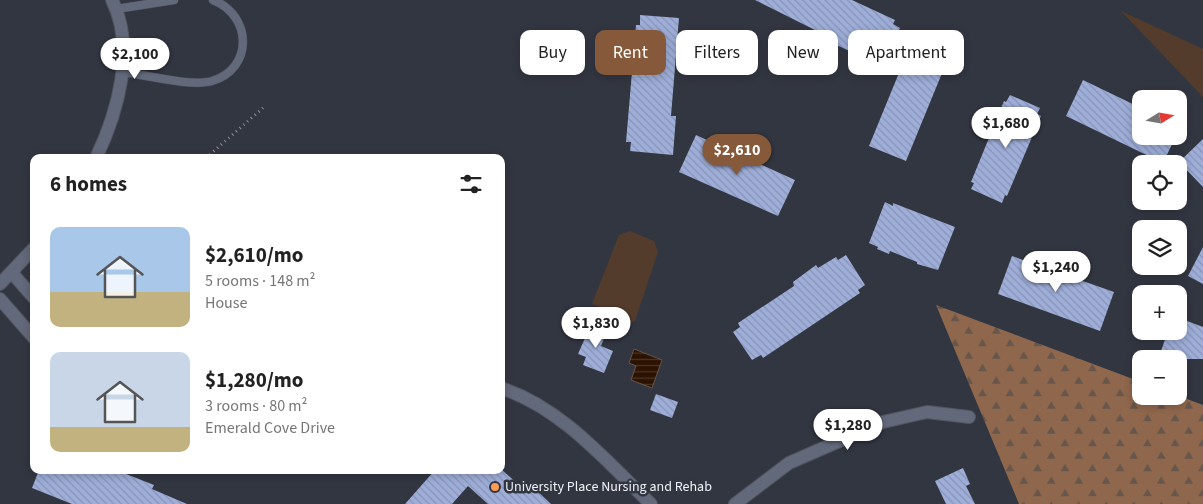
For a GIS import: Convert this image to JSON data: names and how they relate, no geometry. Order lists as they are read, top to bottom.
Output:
{
  "places": ["University Place Nursing and Rehab"],
  "north": "right",
  "page": {
    "chip": [
      "Buy",
      "Rent",
      "Filters",
      "New",
      "Apartment"
    ],
    "price": [
      "$2,100",
      "$1,680",
      "$2,610",
      "$1,240",
      "$1,830",
      "$1,280"
    ],
    "map_buttons": ["+", "−"],
    "heading": "6 homes",
    "list": [
      {
        "name": "$2,610/mo",
        "note": "5 rooms · 148 m² · House"
      },
      {
        "name": "$1,280/mo",
        "note": "3 rooms · 80 m² · Emerald Cove Drive"
      }
    ]
  }
}
